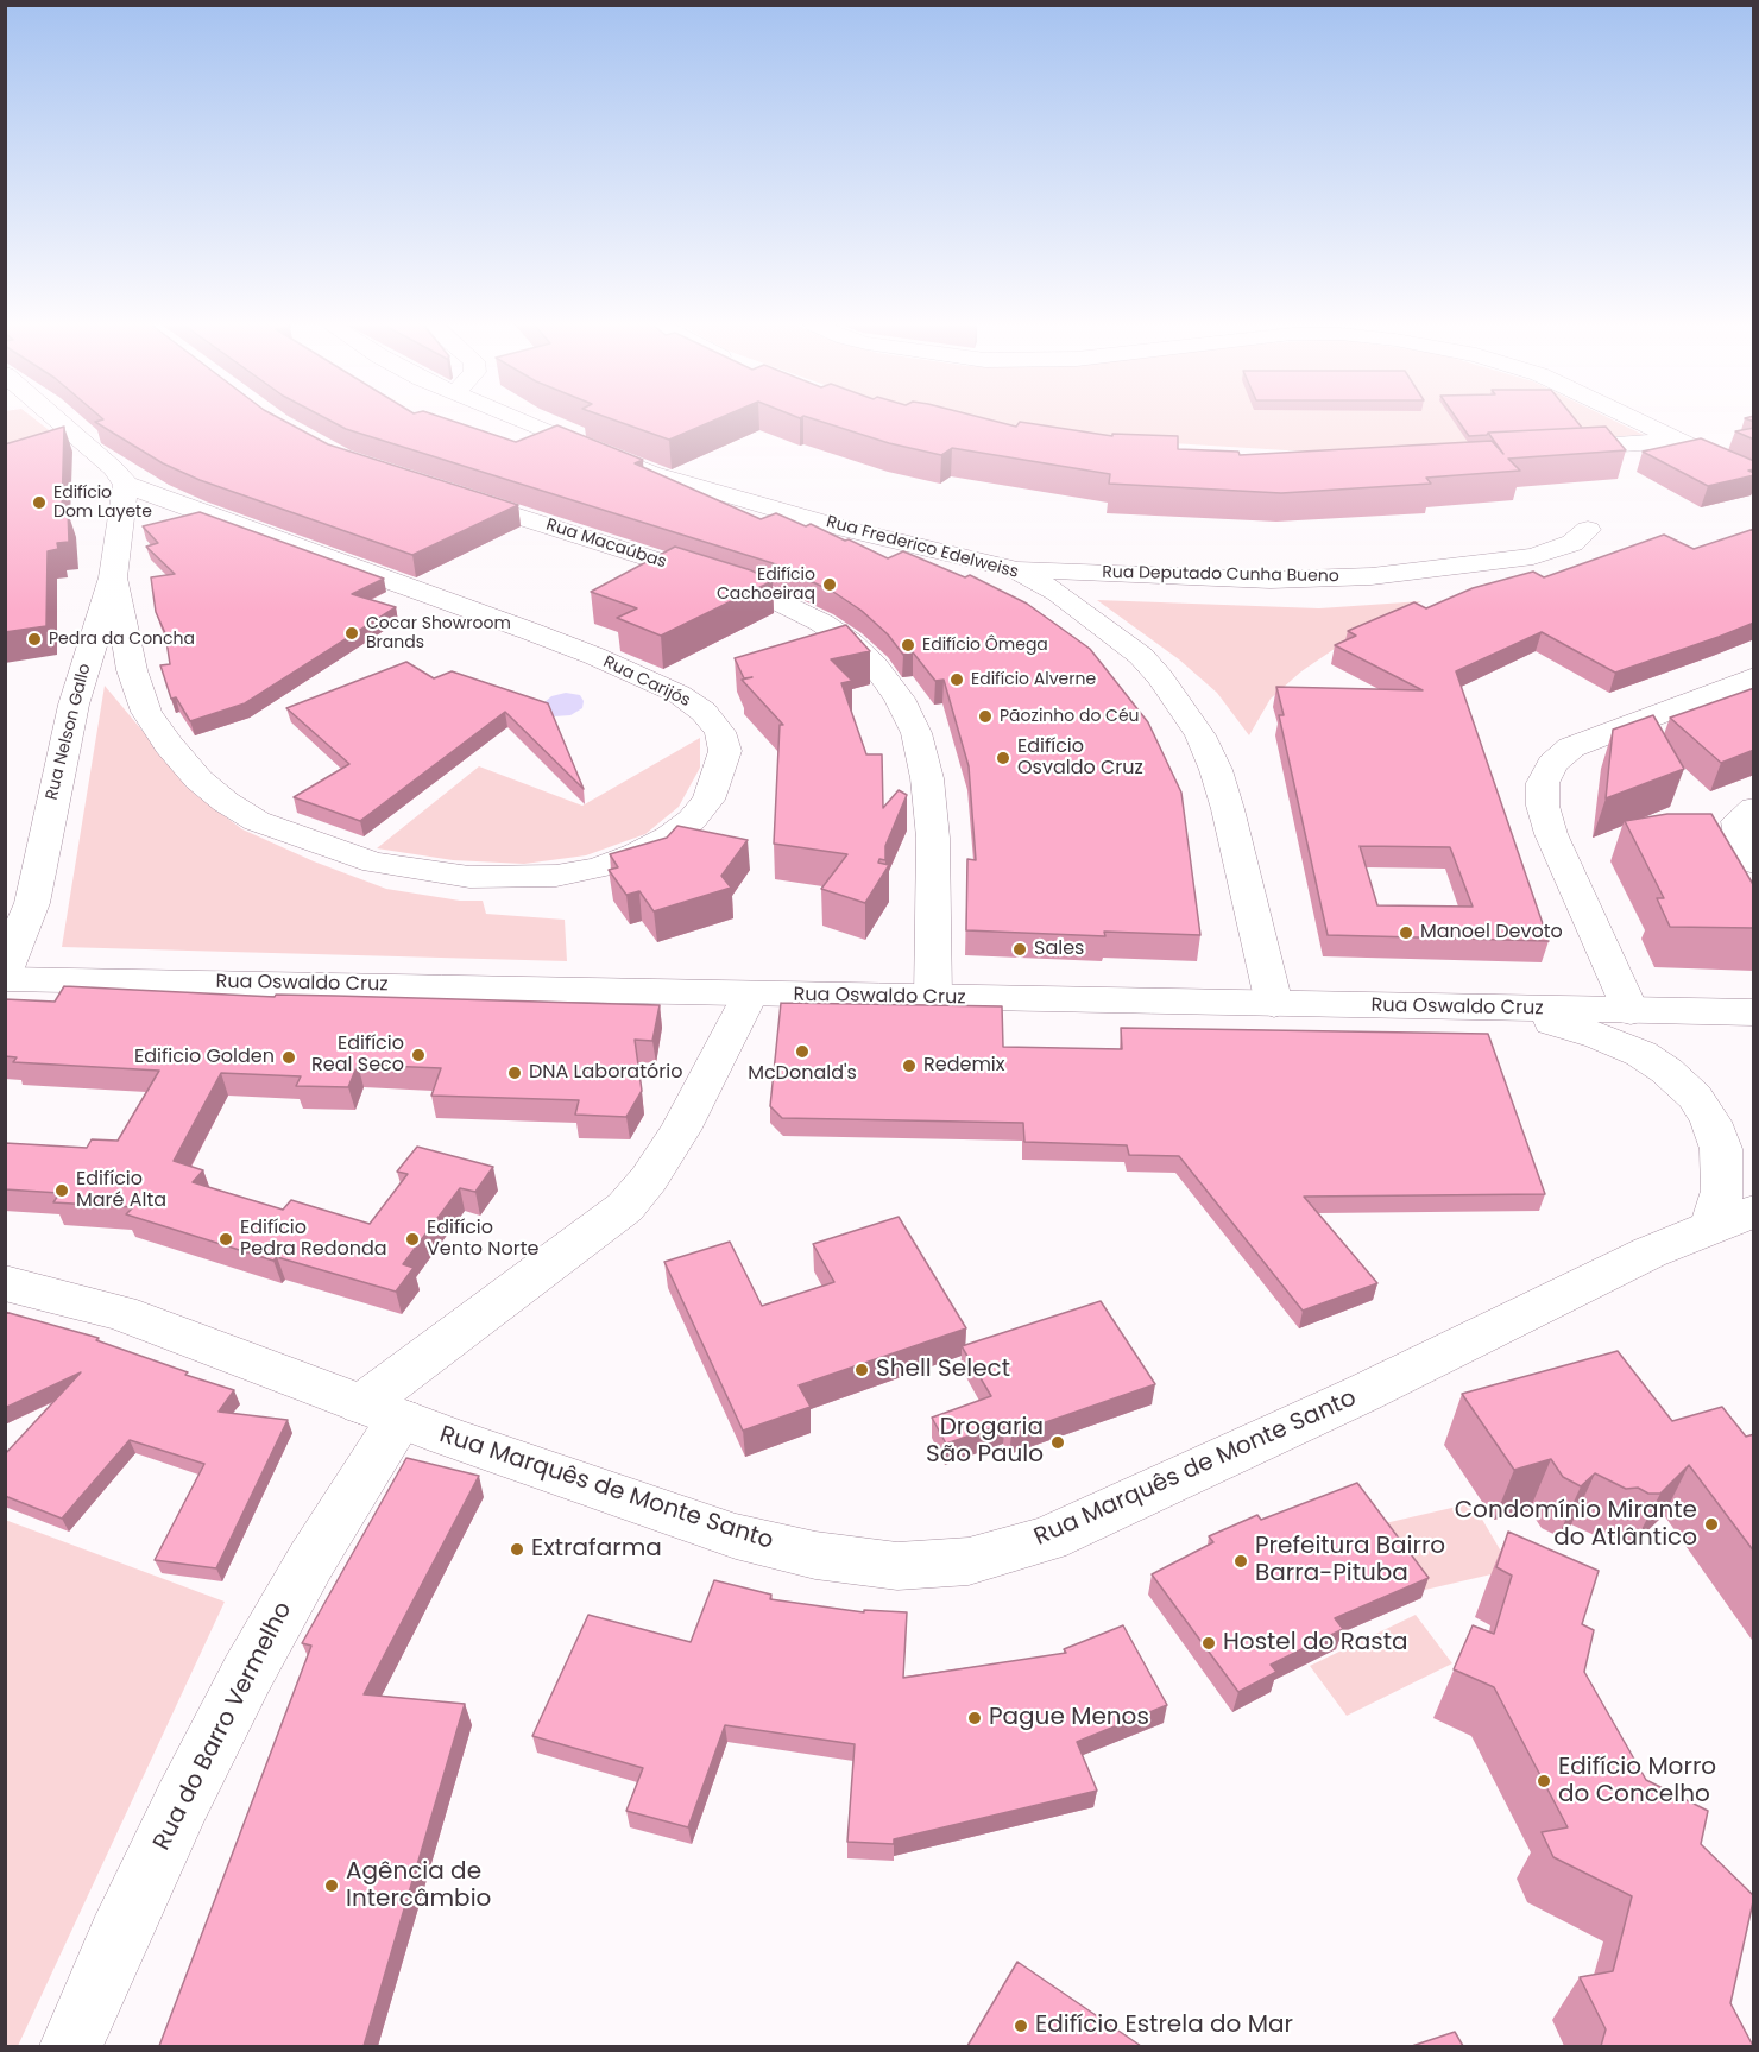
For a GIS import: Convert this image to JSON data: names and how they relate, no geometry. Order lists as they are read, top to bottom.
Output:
{
  "streets": {
    "street": [
      "Rua Macaúbas",
      "Rua Frederico Edelweiss",
      "Rua Deputado Cunha Bueno",
      "Rua Carijós",
      "Rua Nelson Gallo",
      "Rua Oswaldo Cruz",
      "Rua Marquês de Monte Santo",
      "Rua do Barro Vermelho"
    ]
  },
  "crossings": [
    ["Rua Macaúbas", "Rua Oswaldo Cruz"],
    ["Rua Frederico Edelweiss", "Rua Deputado Cunha Bueno"],
    ["Rua Frederico Edelweiss", "Rua Oswaldo Cruz"],
    ["Rua Carijós", "Rua Nelson Gallo"],
    ["Rua Marquês de Monte Santo", "Rua do Barro Vermelho"]
  ],
  "places": [
    "Edifício Dom Layete",
    "Edifício Cachoeiraq",
    "Cocar Showroom Brands",
    "Pedra da Concha",
    "Edifício Ômega",
    "Edifício Alverne",
    "Pãozinho do Céu",
    "Edifício Osvaldo Cruz",
    "Manoel Devoto",
    "Sales",
    "McDonald's",
    "Edifício Real Seco",
    "Edificio Golden",
    "Redemix",
    "DNA Laboratório",
    "Edifício Maré Alta",
    "Edifício Pedra Redonda",
    "Edifício Vento Norte",
    "Shell Select",
    "Drogaria São Paulo",
    "Condomínio Mirante do Atlântico",
    "Extrafarma",
    "Prefeitura Bairro Barra-Pituba",
    "Hostel do Rasta",
    "Pague Menos",
    "Edifício Morro do Concelho",
    "Agência de Intercâmbio",
    "Edifício Estrela do Mar"
  ]
}
